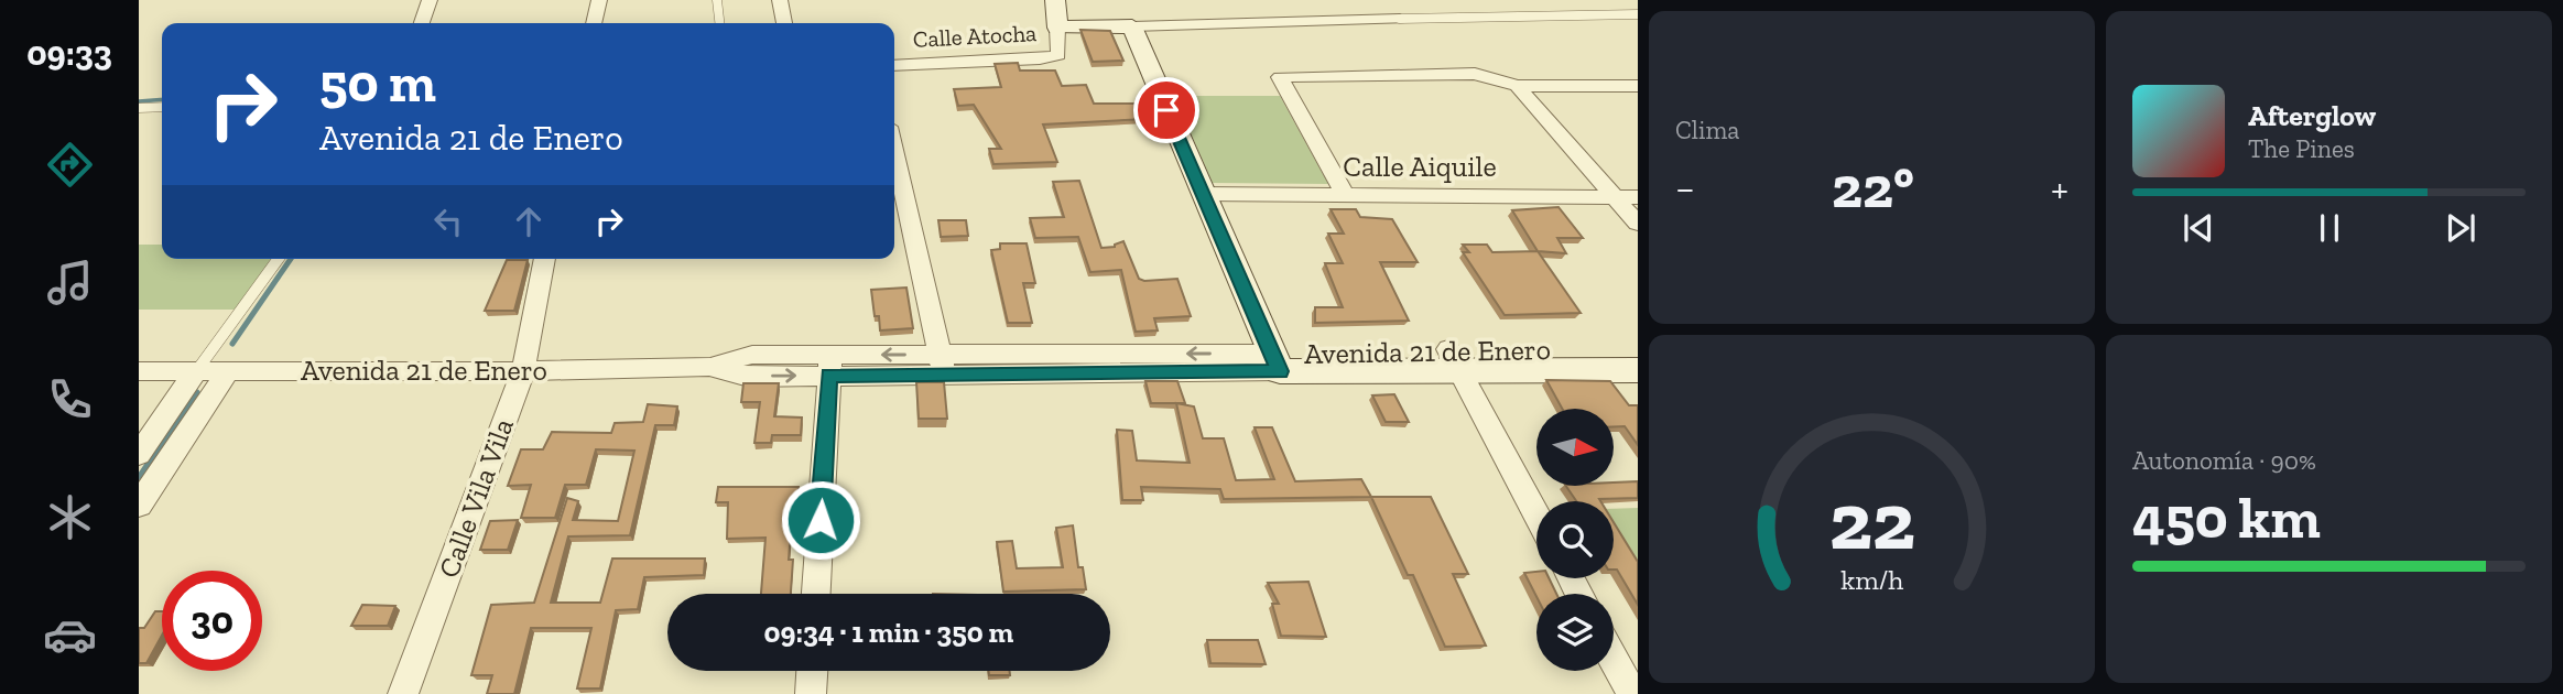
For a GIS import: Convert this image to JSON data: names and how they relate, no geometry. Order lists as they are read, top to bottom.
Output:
{
  "streets": {
    "street": [
      "Calle Atocha",
      "Calle Aiquile",
      "Avenida 21 de Enero",
      "Calle Vila Vila"
    ]
  },
  "crossings": [
    ["Avenida 21 de Enero", "Calle Vila Vila"]
  ],
  "north": "right",
  "page": {
    "tabs": "09:33",
    "tile": [
      "Clima",
      ["Autonomía · 90%", "450 km"]
    ],
    "turn": ["50 m", "Avenida 21 de Enero"],
    "song": ["Afterglow", "The Pines"],
    "heat": ["−", "22°", "+"],
    "limit": "30",
    "trip": "09:34 · 1 min · 350 m",
    "gauge": ["22", "km/h"]
  }
}
